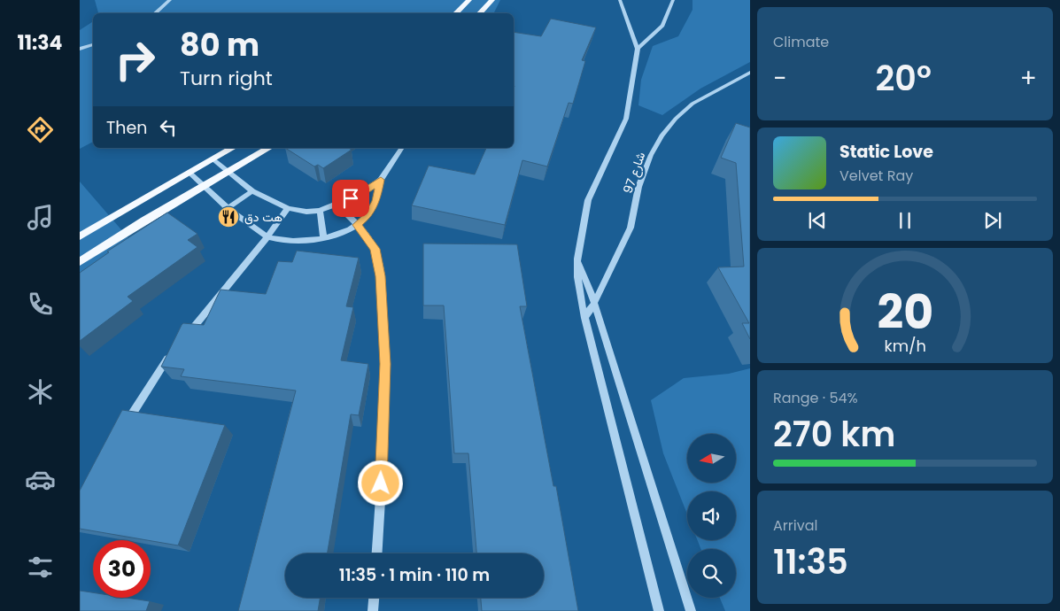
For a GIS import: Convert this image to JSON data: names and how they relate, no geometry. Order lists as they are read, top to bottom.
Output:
{
  "streets": {
    "street": ["شارع 97"]
  },
  "places": {
    "restaurant": ["هت دق"]
  },
  "north": "left",
  "page": {
    "tabs": "11:34",
    "tile": [
      "Climate",
      ["Range · 54%", "270 km"],
      ["Arrival", "11:35"]
    ],
    "turn": ["80 m", "Turn right"],
    "heat": ["−", "20°", "+"],
    "then": "Then",
    "song": ["Static Love", "Velvet Ray"],
    "limit": "30",
    "trip": "11:35 · 1 min · 110 m",
    "gauge": ["20", "km/h"]
  }
}
